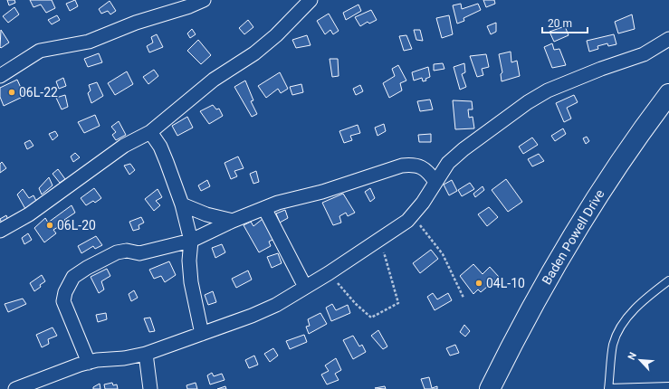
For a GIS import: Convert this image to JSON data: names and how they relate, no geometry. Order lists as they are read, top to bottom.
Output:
{
  "streets": {
    "main road": ["Baden Powell Drive"]
  },
  "places": ["06L-22", "06L-20", "04L-10"],
  "scale_bar": "20 m",
  "north": "top left"
}
